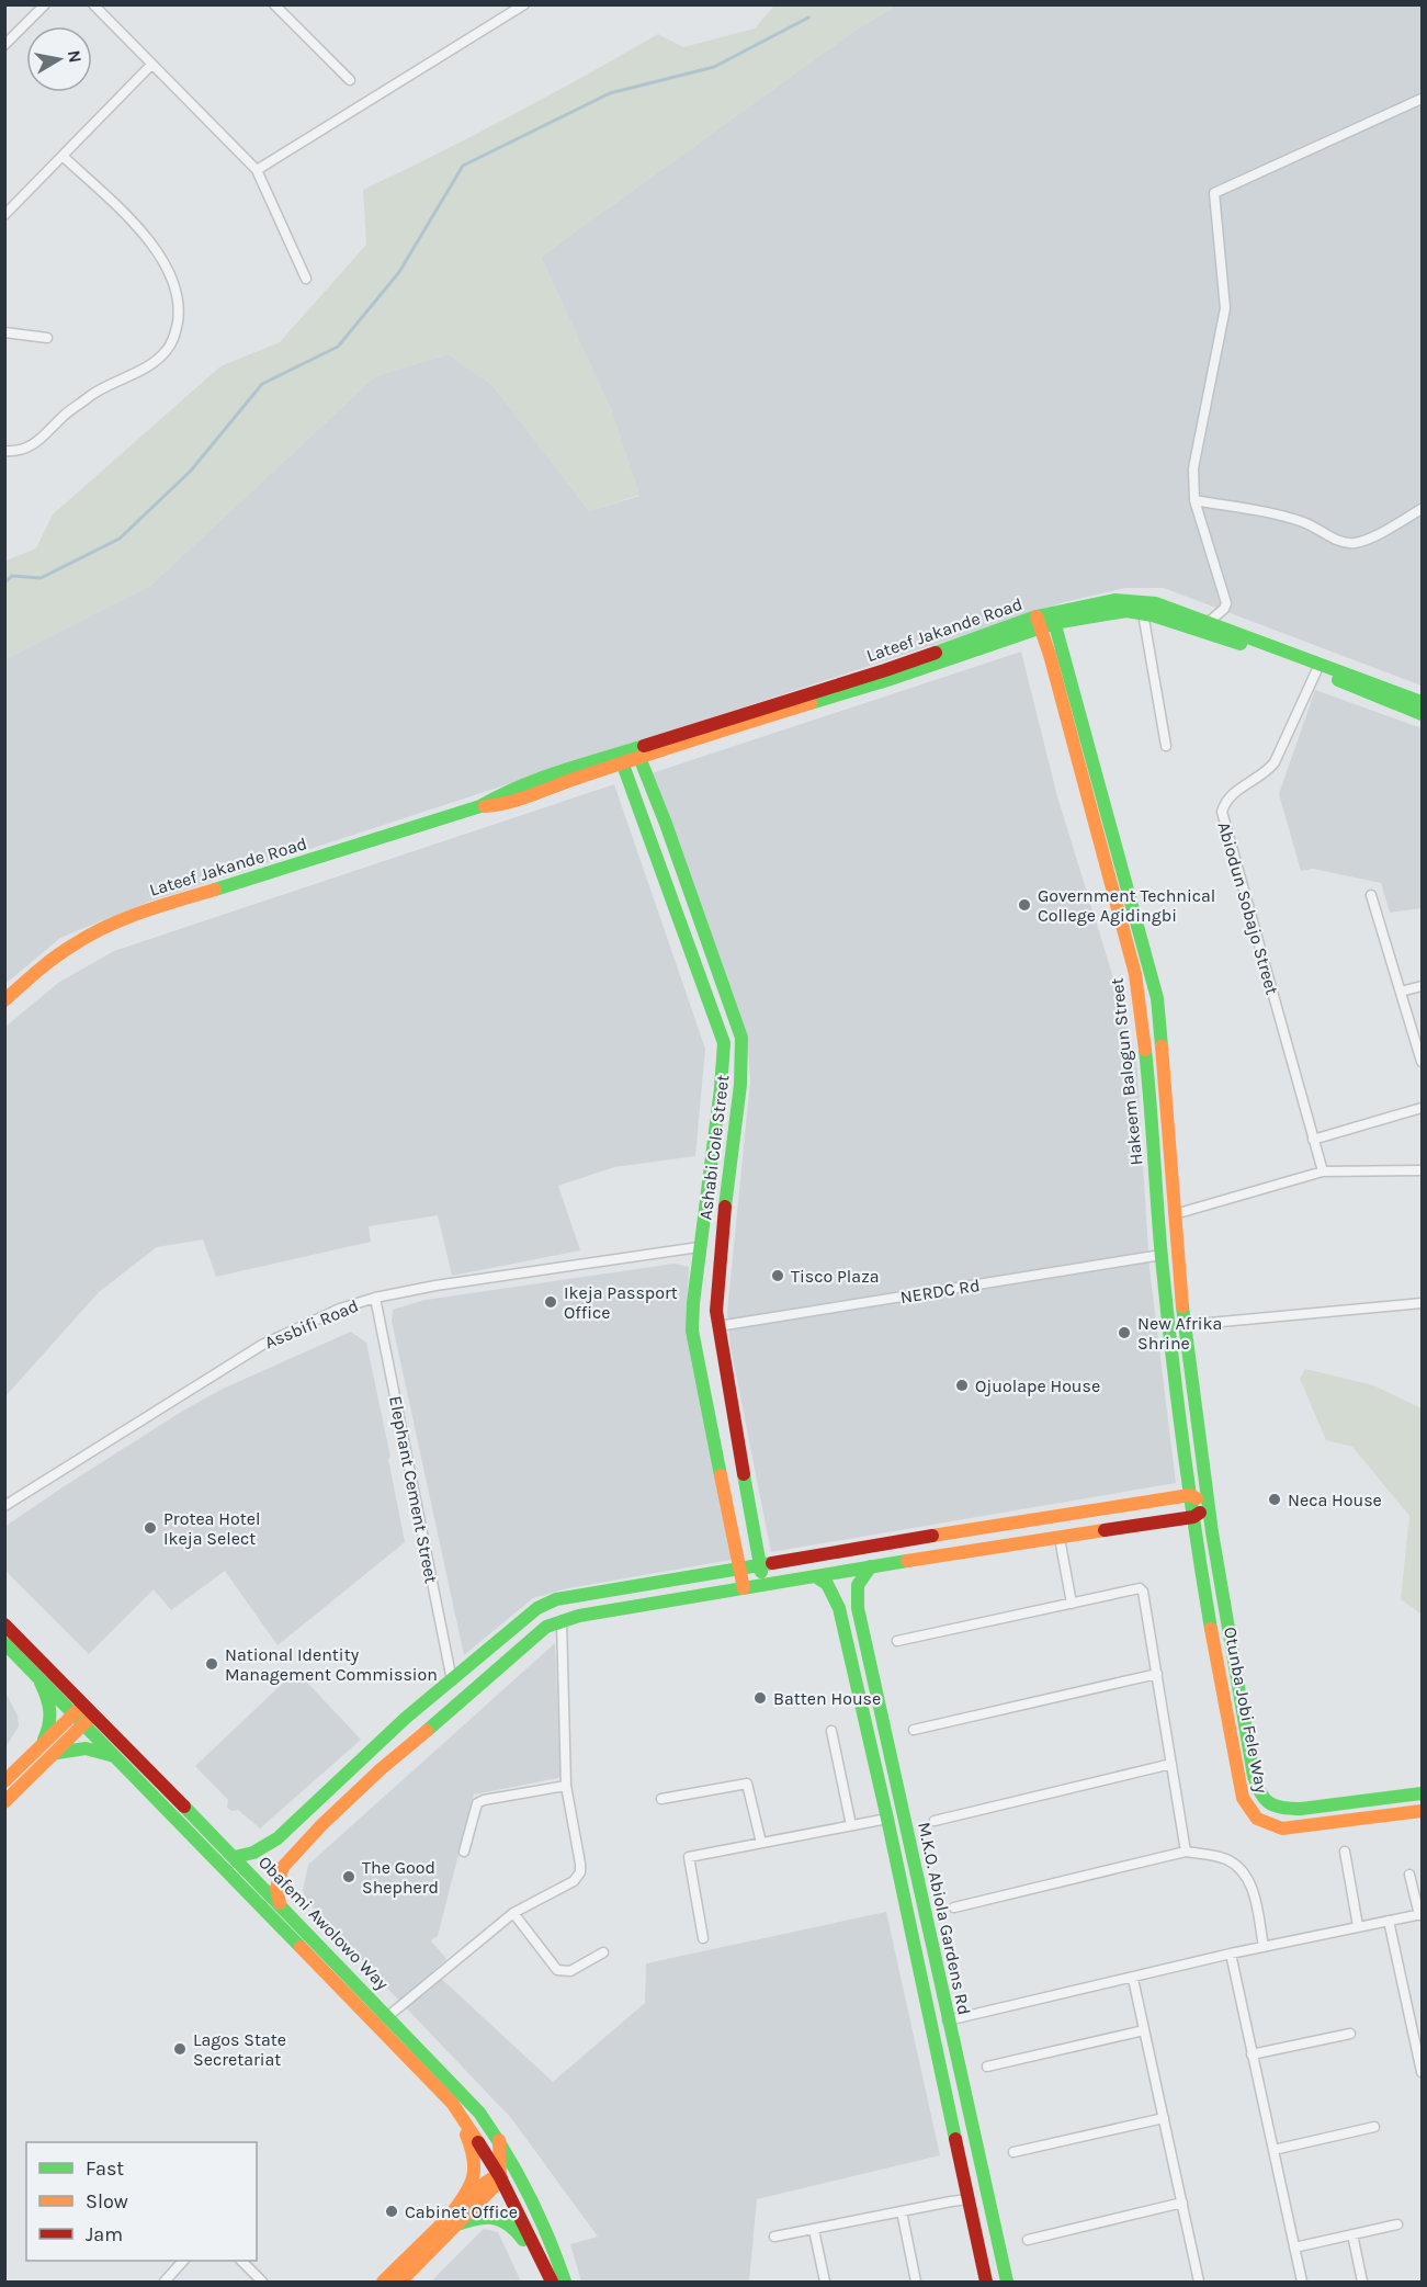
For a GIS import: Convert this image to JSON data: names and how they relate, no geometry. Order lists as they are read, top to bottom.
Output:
{
  "streets": {
    "street": [
      "Lateef Jakande Road",
      "Abiodun Sobajo Street",
      "Hakeem Balogun Street",
      "Ashabi Cole Street",
      "NERDC Rd",
      "Assbifi Road",
      "Elephant Cement Street",
      "Otunba Jobi Fele Way",
      "M.K.O. Abiola Gardens Rd",
      "Obafemi Awolowo Way"
    ]
  },
  "crossings": [
    ["Lateef Jakande Road", "Abiodun Sobajo Street"],
    ["Lateef Jakande Road", "Hakeem Balogun Street"],
    ["Lateef Jakande Road", "Ashabi Cole Street"],
    ["Hakeem Balogun Street", "NERDC Rd"],
    ["Hakeem Balogun Street", "Otunba Jobi Fele Way"],
    ["Ashabi Cole Street", "NERDC Rd"],
    ["Ashabi Cole Street", "Assbifi Road"],
    ["Assbifi Road", "Elephant Cement Street"]
  ],
  "places": [
    "Government Technical College Agidingbi",
    "Tisco Plaza",
    "Ikeja Passport Office",
    "New Afrika Shrine",
    "Ojuolape House",
    "Neca House",
    "Protea Hotel Ikeja Select",
    "National Identity Management Commission",
    "Batten House",
    "The Good Shepherd",
    "Lagos State Secretariat",
    "Cabinet Office"
  ],
  "legend": ["Fast", "Slow", "Jam"],
  "north": "right"
}
